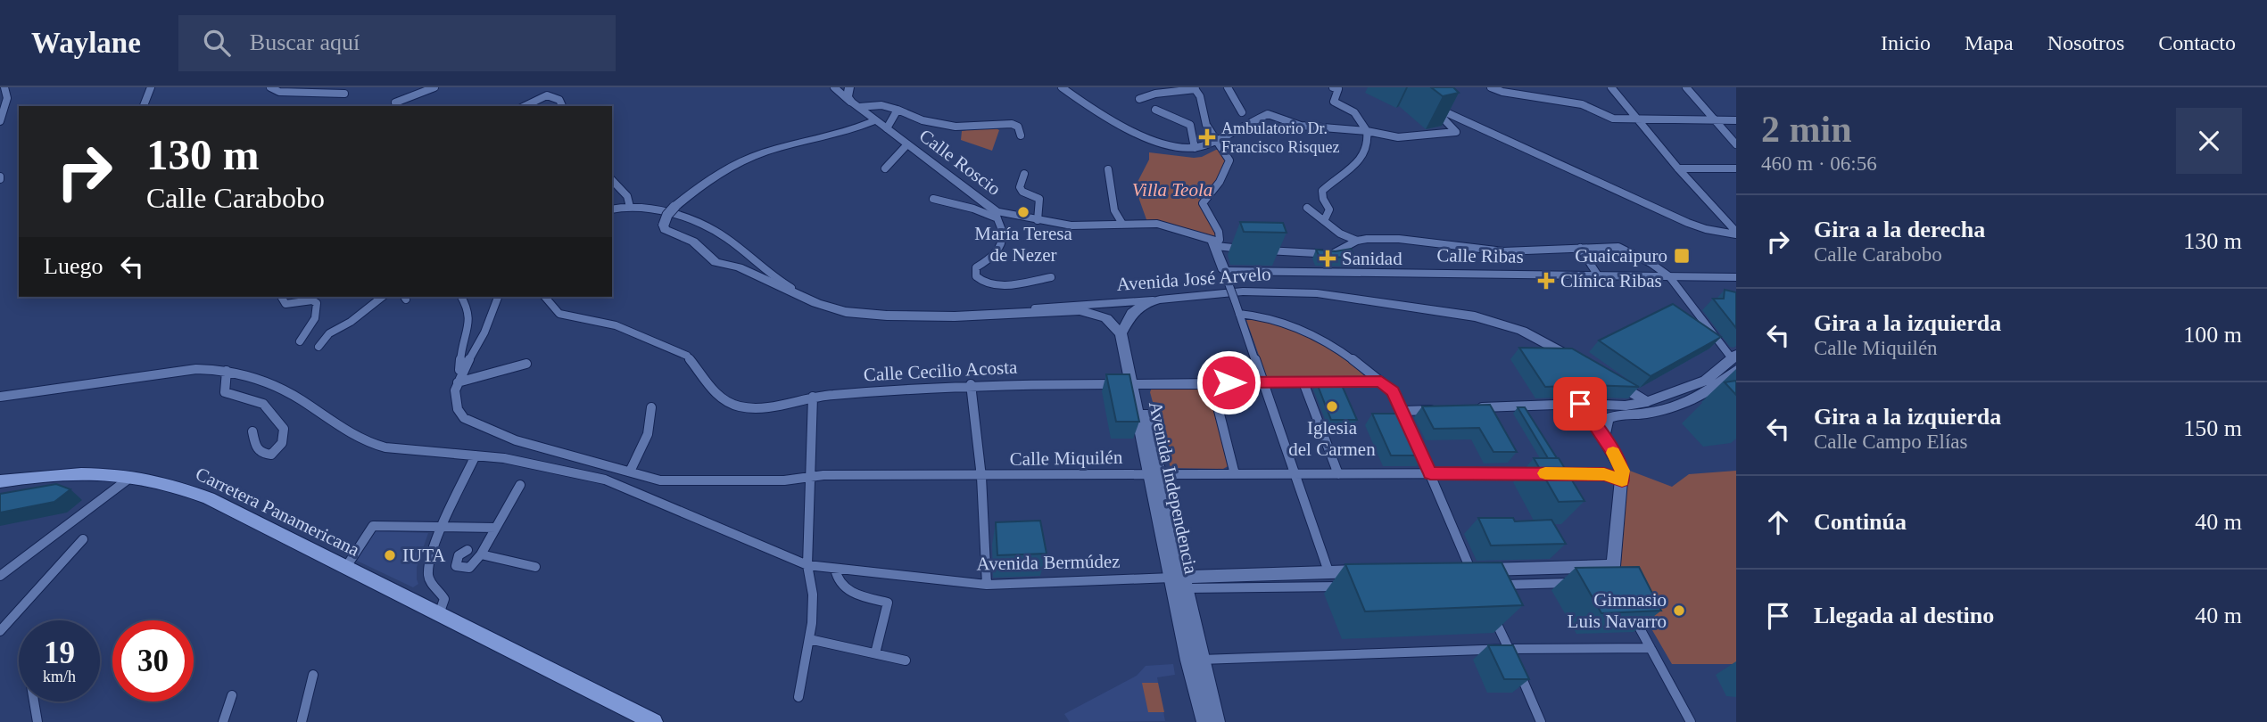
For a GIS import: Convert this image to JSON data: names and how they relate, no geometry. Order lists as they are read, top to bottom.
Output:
{
  "streets": {
    "main road": ["Carretera Panamericana"],
    "street": [
      "Calle Roscio",
      "Calle Ribas",
      "Avenida José Arvelo",
      "Calle Cecilio Acosta",
      "Calle Miquilén",
      "Avenida Independencia",
      "Avenida Bermúdez"
    ]
  },
  "crossings": [
    ["Calle Roscio", "Avenida José Arvelo"],
    ["Avenida José Arvelo", "Avenida Independencia"],
    ["Calle Cecilio Acosta", "Avenida Independencia"],
    ["Calle Miquilén", "Avenida Independencia"],
    ["Avenida Independencia", "Avenida Bermúdez"]
  ],
  "parks": ["Villa Teola"],
  "places": {
    "health": ["Ambulatorio Dr. Francisco Risquez", "Sanidad", "Clínica Ribas"],
    "other": [
      "María Teresa de Nezer",
      "Iglesia del Carmen",
      "IUTA",
      "Gimnasio Luis Navarro"
    ],
    "transit": ["Guaicaipuro"]
  },
  "page": {
    "header": "Waylane",
    "search": "Buscar aquí",
    "nav": [
      "Inicio",
      "Mapa",
      "Nosotros",
      "Contacto"
    ],
    "heading": ["2 min", "460 m · 06:56"],
    "turn": ["130 m", "Calle Carabobo"],
    "list": [
      {
        "name": "Gira a la derecha",
        "note": "Calle Carabobo",
        "value": "130 m"
      },
      {
        "name": "Gira a la izquierda",
        "note": "Calle Miquilén",
        "value": "100 m"
      },
      {
        "name": "Gira a la izquierda",
        "note": "Calle Campo Elías",
        "value": "150 m"
      },
      {
        "name": "Continúa",
        "value": "40 m"
      },
      {
        "name": "Llegada al destino",
        "value": "40 m"
      }
    ],
    "then": "Luego",
    "speed": "19 km/h",
    "limit": "30"
  }
}
